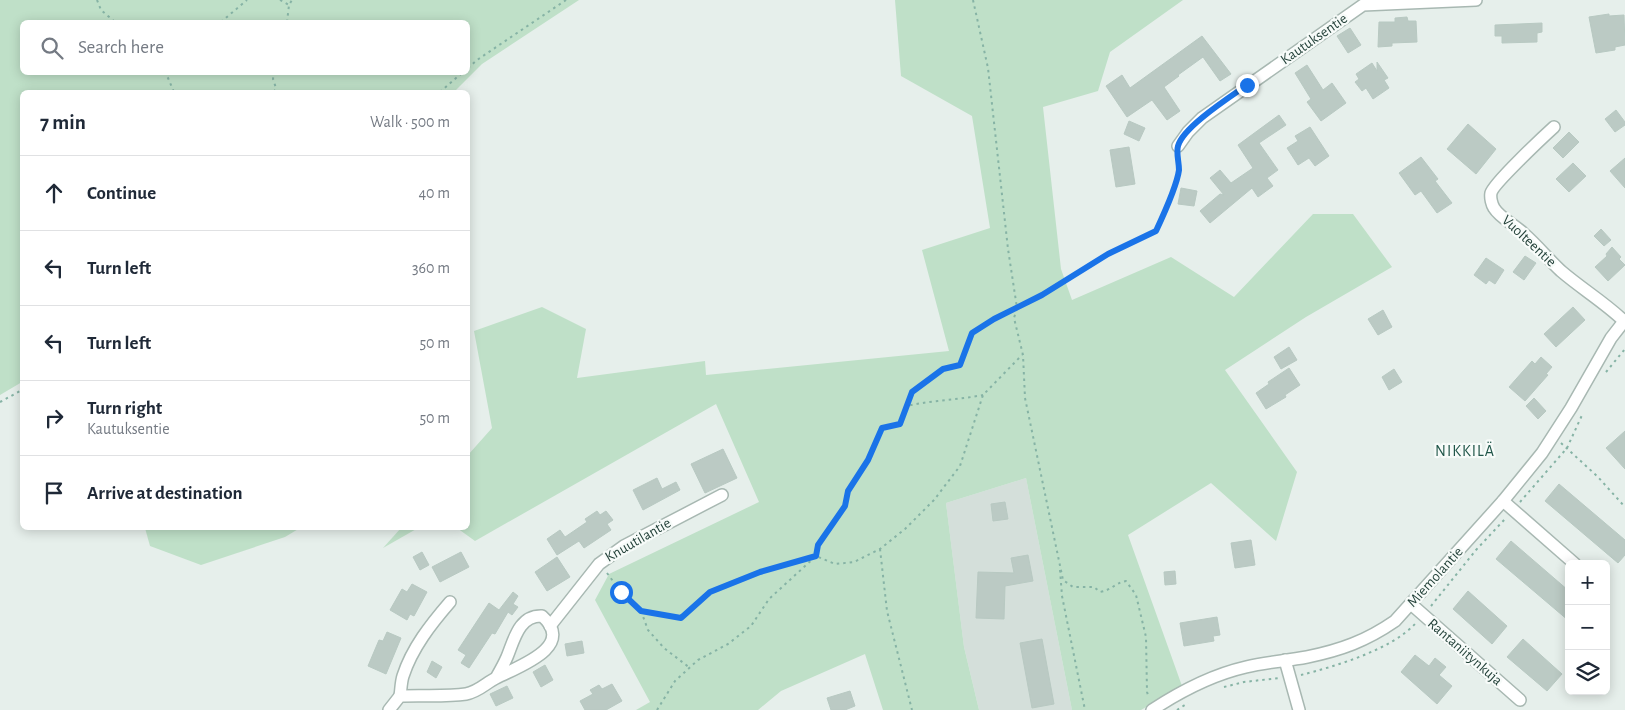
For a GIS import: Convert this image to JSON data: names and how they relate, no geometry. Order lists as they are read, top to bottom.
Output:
{
  "streets": {
    "street": [
      "Kautuksentie",
      "Vuolteentie",
      "Knuutilantie",
      "Miemolantie",
      "Rantaniitynkuja"
    ]
  },
  "crossings": [
    ["Vuolteentie", "Miemolantie"],
    ["Miemolantie", "Rantaniitynkuja"]
  ],
  "districts": ["NIKKILÄ"],
  "page": {
    "search": "Search here",
    "heading": ["7 min", "Walk · 500 m"],
    "list": [
      ["Continue", "40 m"],
      ["Turn left", "360 m"],
      ["Turn left", "50 m"],
      ["Turn right", "Kautuksentie", "50 m"],
      "Arrive at destination"
    ],
    "map_buttons": ["+", "−"]
  }
}
